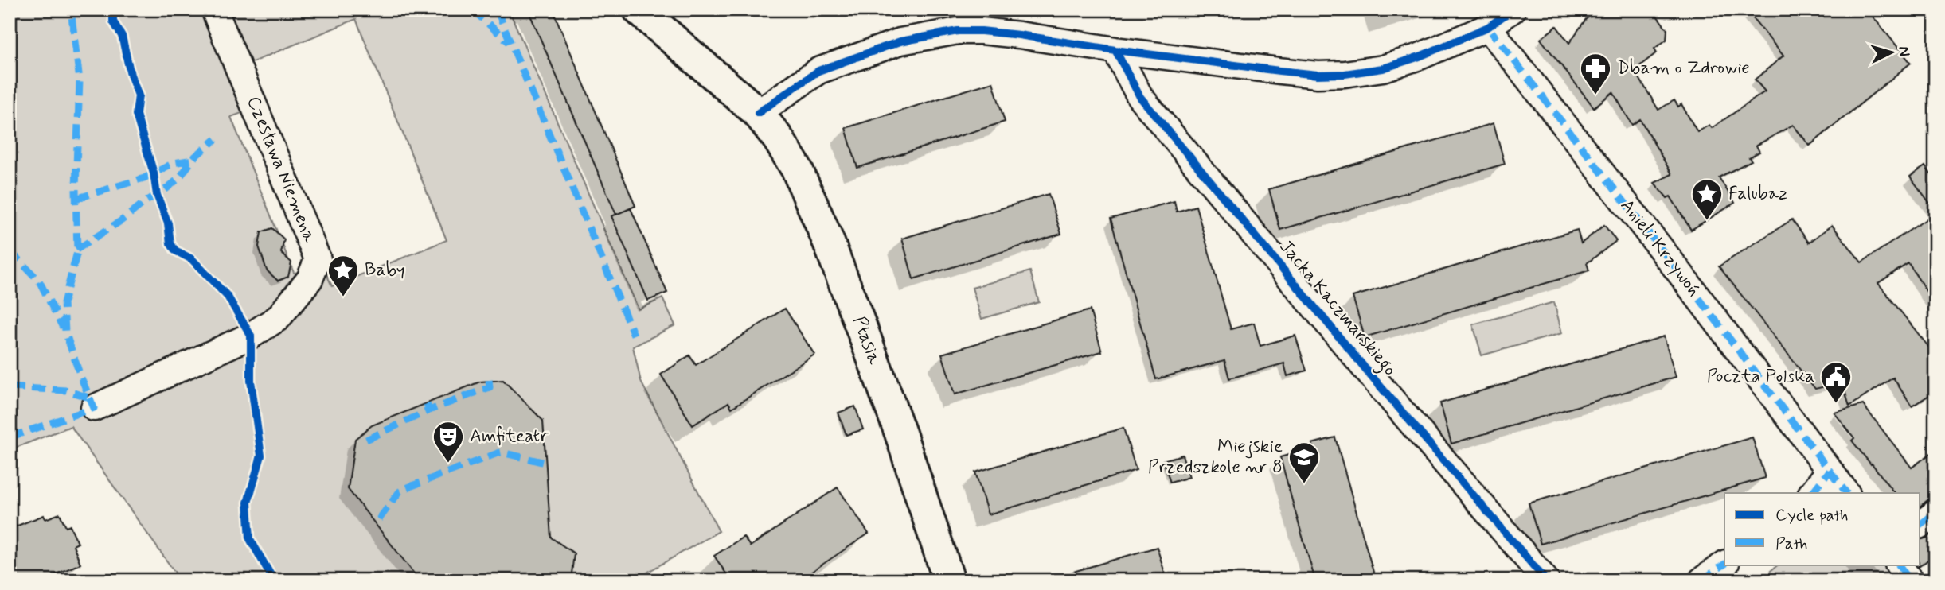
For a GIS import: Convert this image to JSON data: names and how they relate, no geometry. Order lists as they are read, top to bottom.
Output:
{
  "streets": {
    "street": [
      "Czesława Niemena",
      "Anieli Krzywoń",
      "Jacka Kaczmarskiego",
      "Ptasia"
    ]
  },
  "places": {
    "pharmacy": ["Dbam o Zdrowie"],
    "place": ["Falubaz", "Baby"],
    "public building": ["Poczta Polska"],
    "theatre": ["Amfiteatr"],
    "school or university": ["Miejskie Przedszkole nr 8"]
  },
  "legend": ["Cycle path", "Path"],
  "north": "right"
}
